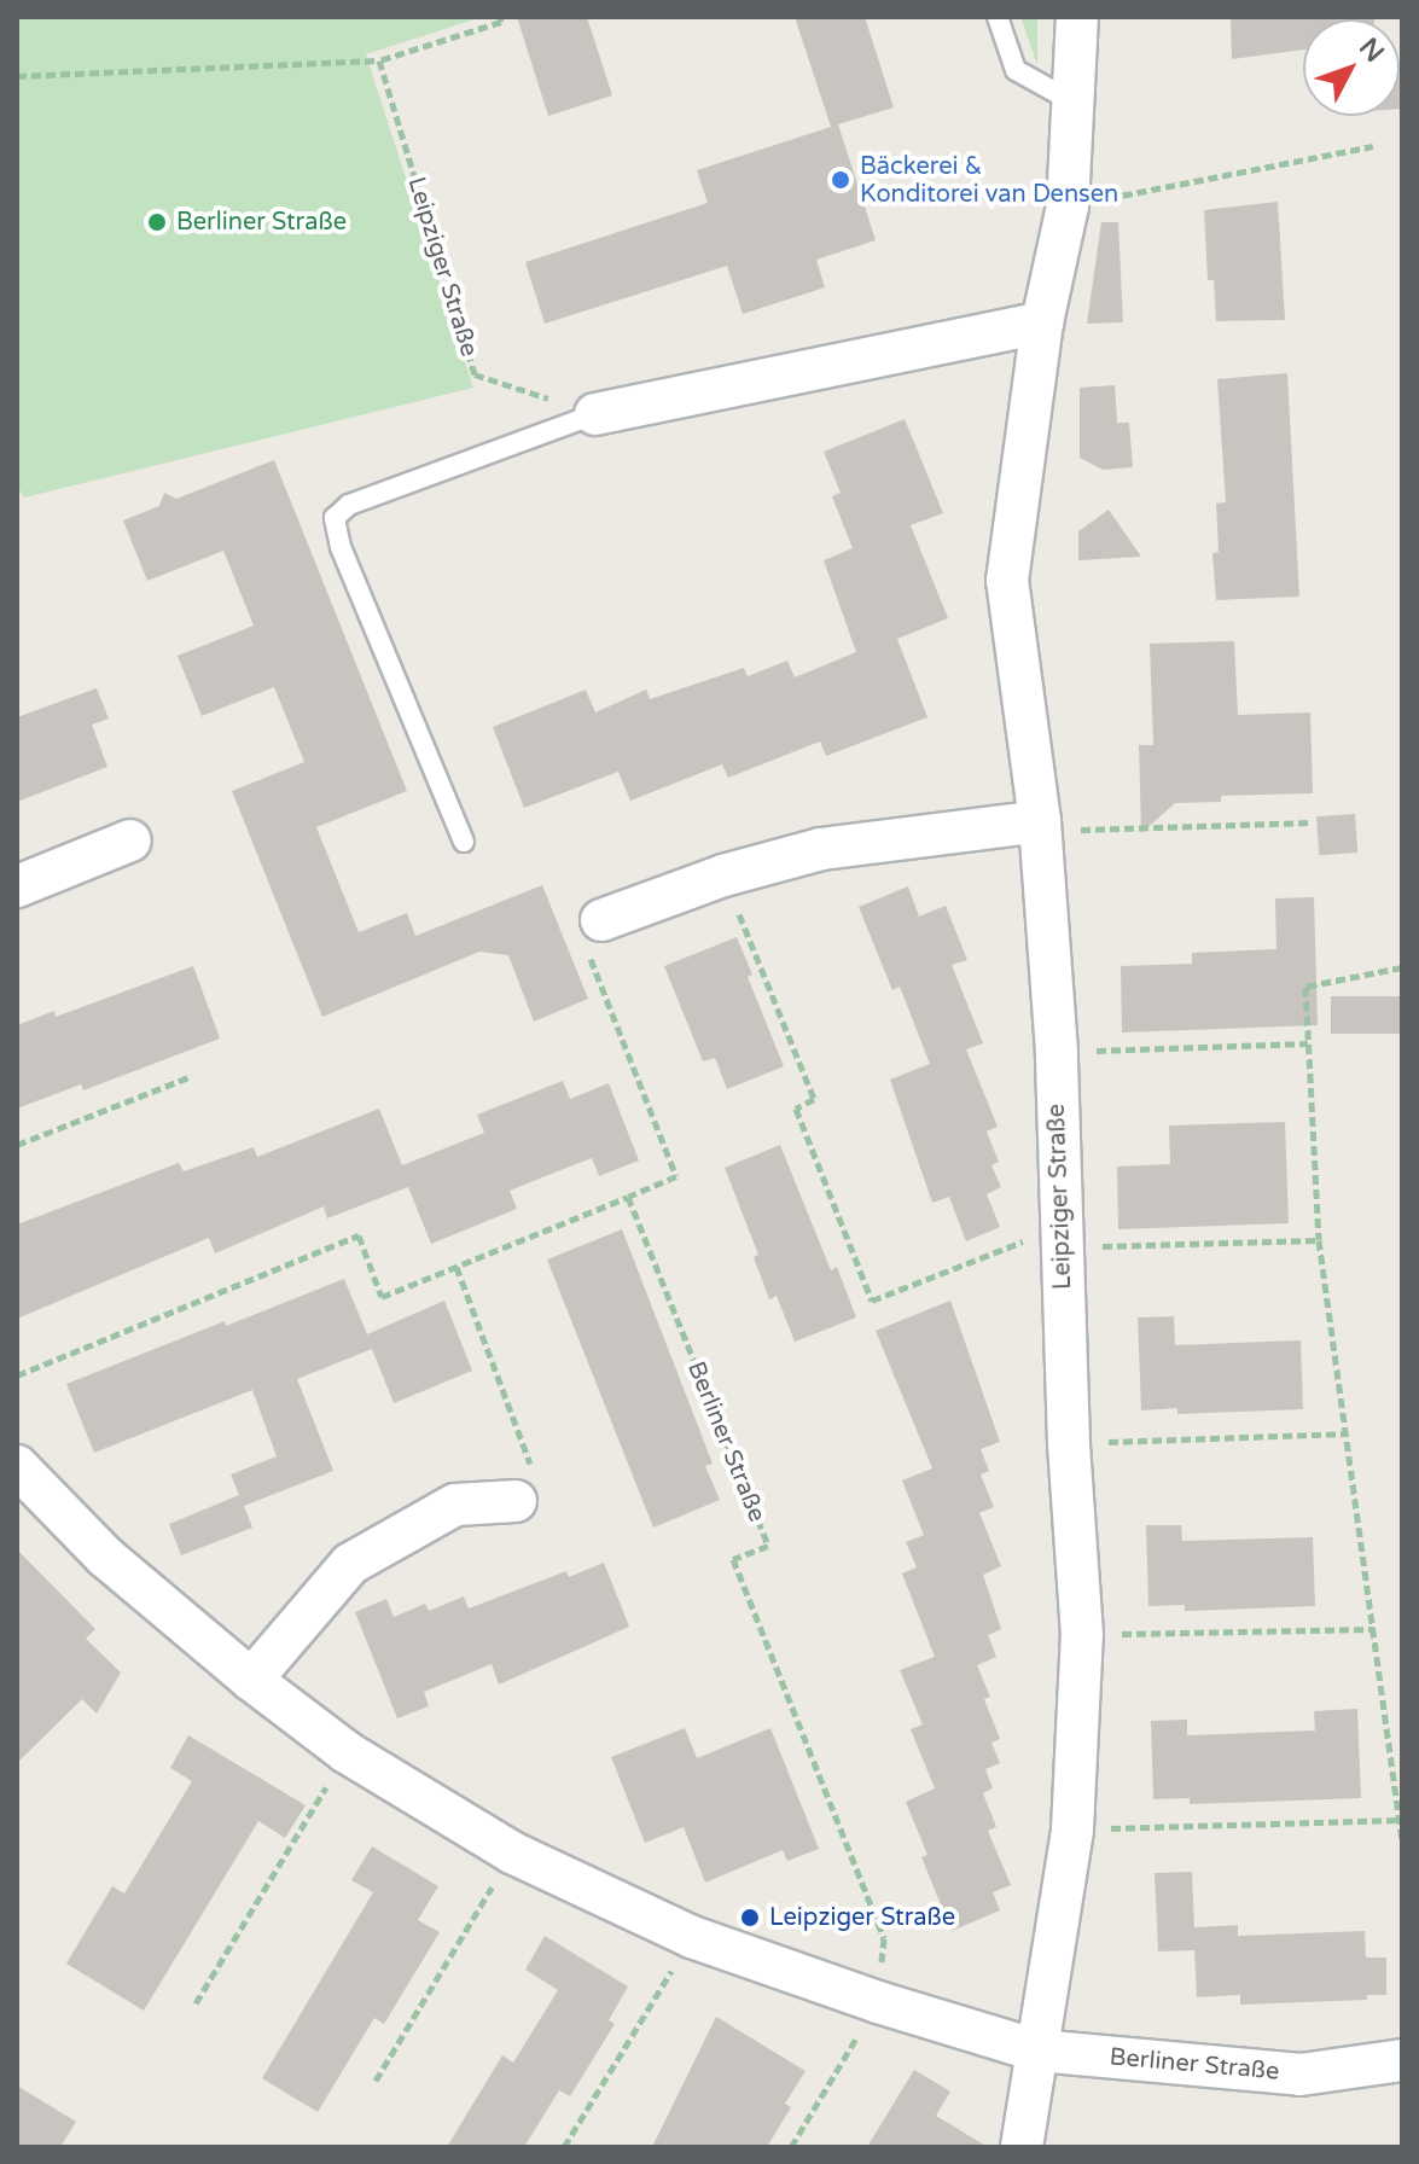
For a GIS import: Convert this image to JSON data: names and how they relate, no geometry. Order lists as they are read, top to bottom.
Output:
{
  "streets": {
    "street": ["Leipziger Straße", "Berliner Straße"]
  },
  "crossings": [
    ["Leipziger Straße", "Berliner Straße"]
  ],
  "places": ["Bäckerei & Konditorei van Densen", "Berliner Straße", "Leipziger Straße"],
  "north": "top right"
}
